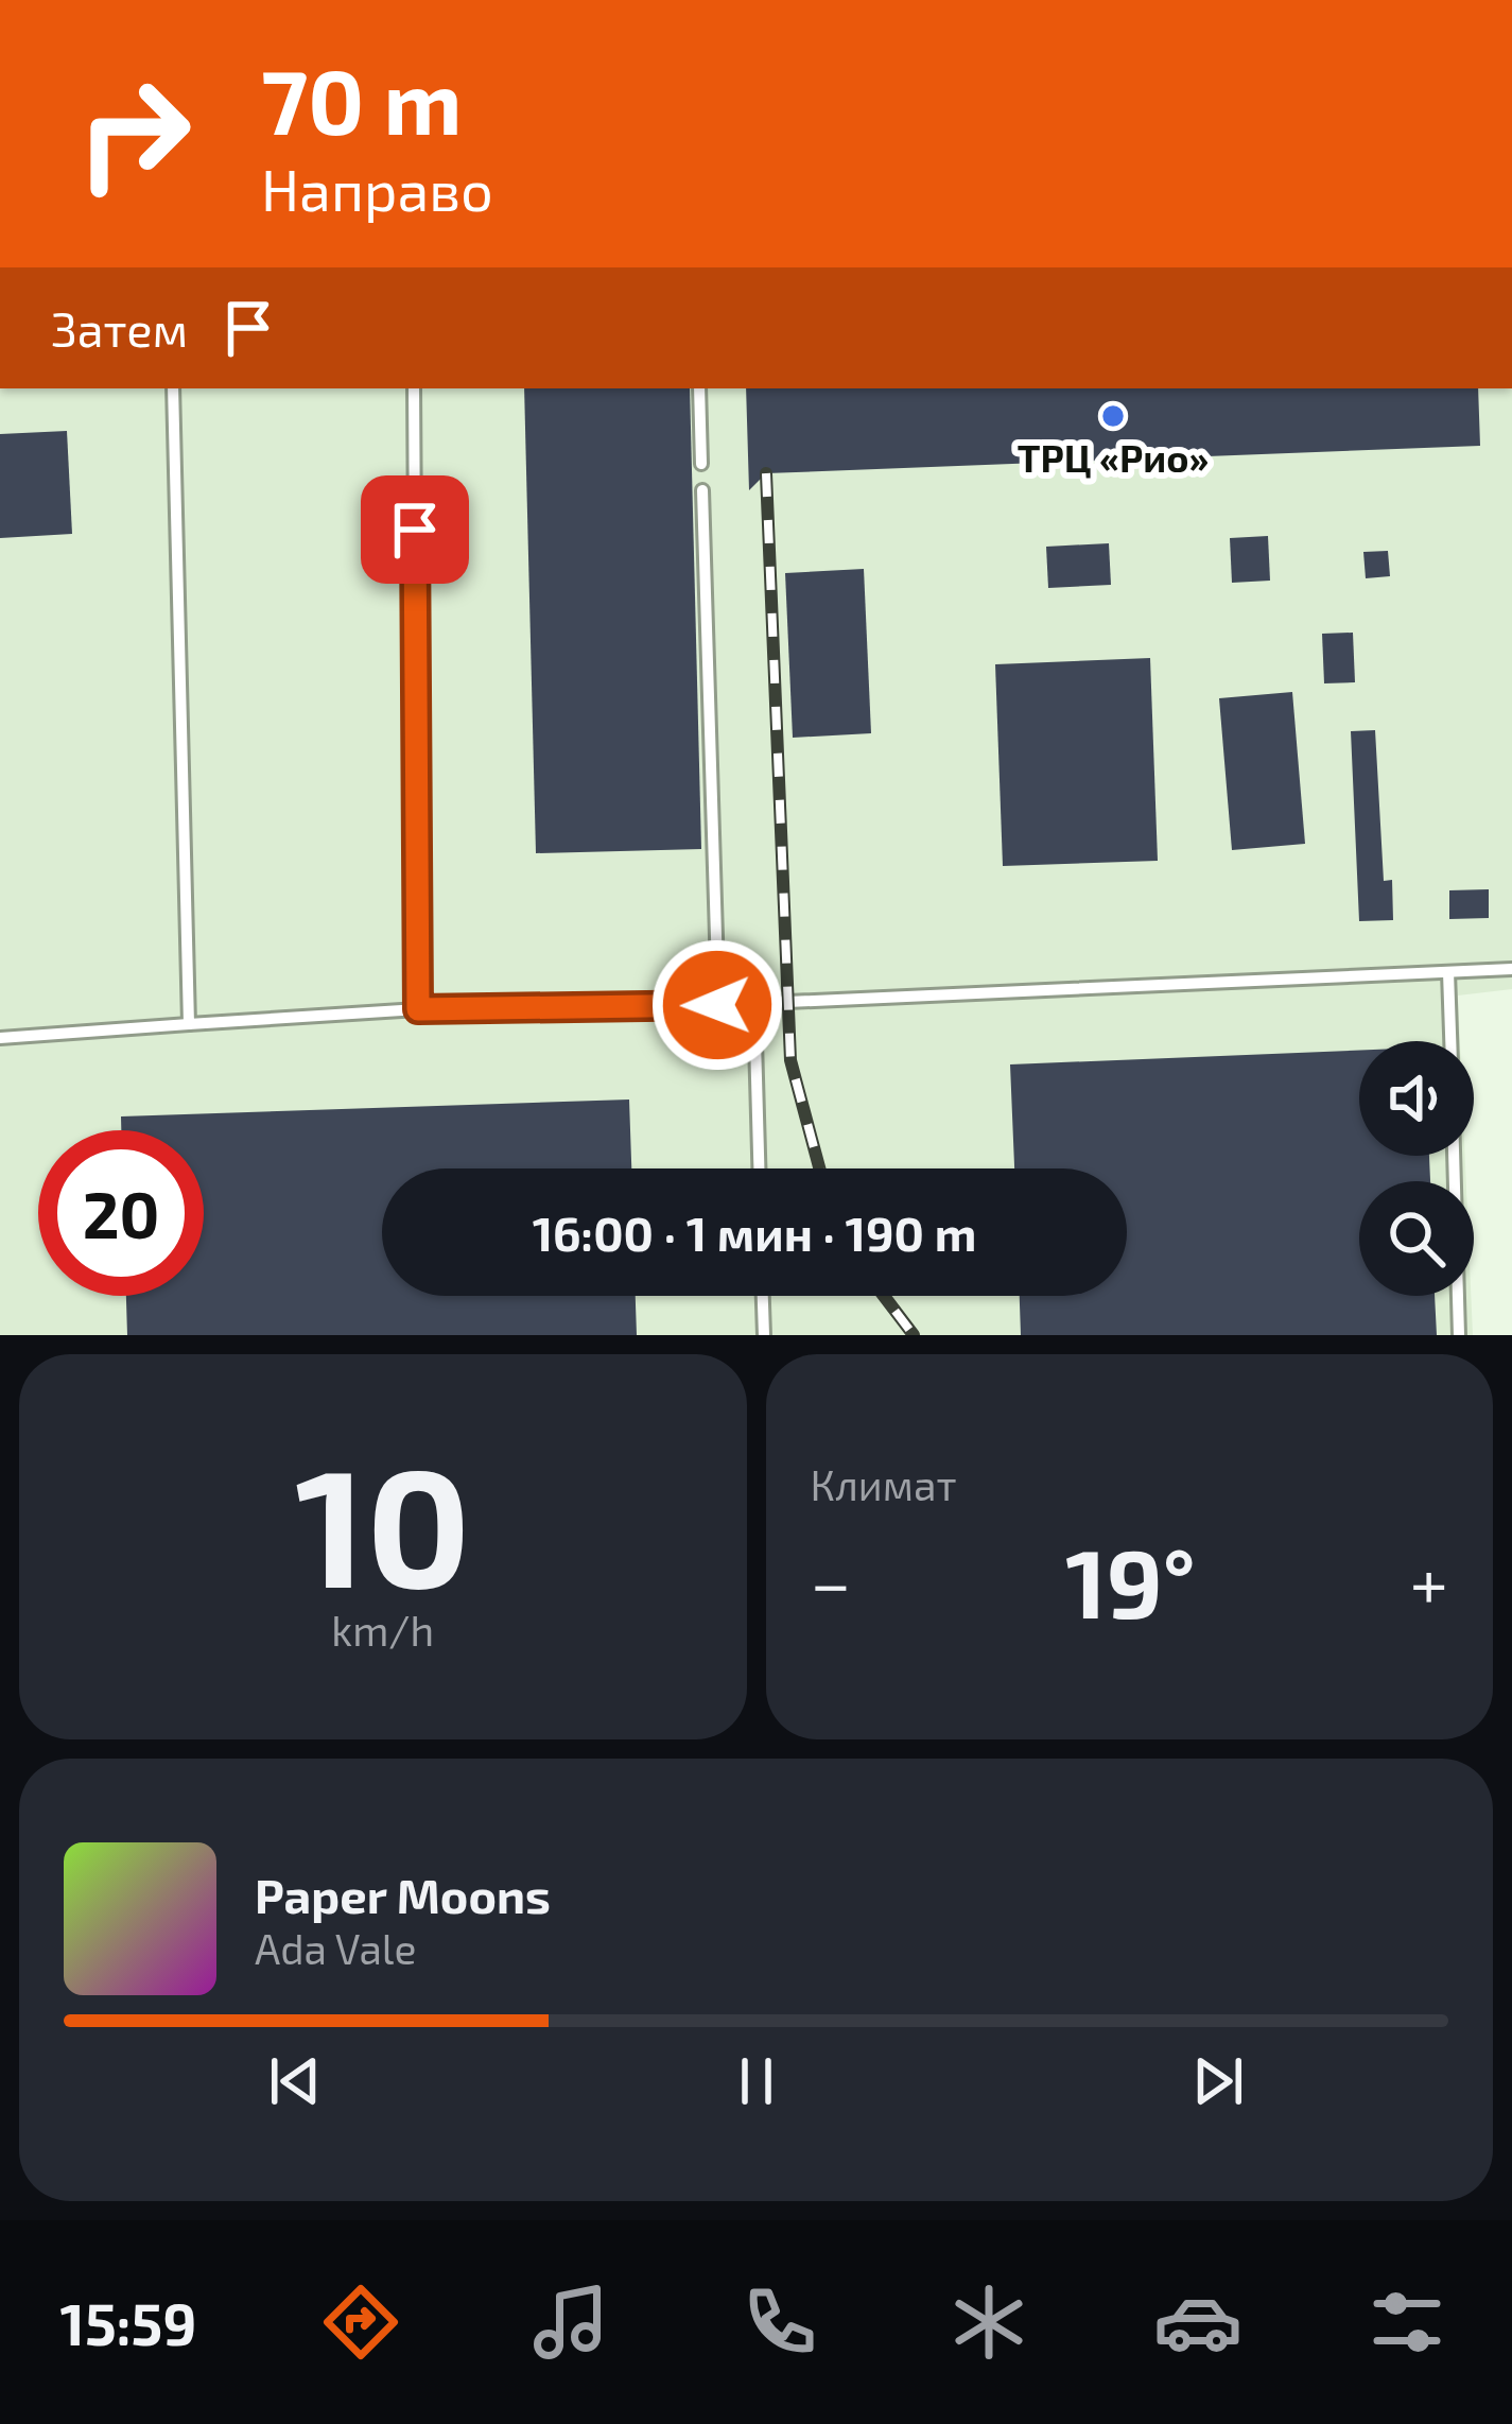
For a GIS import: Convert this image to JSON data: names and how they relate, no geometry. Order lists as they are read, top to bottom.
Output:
{
  "places": ["ТРЦ «Рио»"],
  "page": {
    "turn": ["70 m", "Направо"],
    "then": "Затем",
    "limit": "20",
    "trip": "16:00 · 1 мин · 190 m",
    "tile": [
      ["10", "km/h"],
      "Климат"
    ],
    "heat": ["−", "19°", "+"],
    "song": ["Paper Moons", "Ada Vale"],
    "tabs": "15:59"
  }
}
